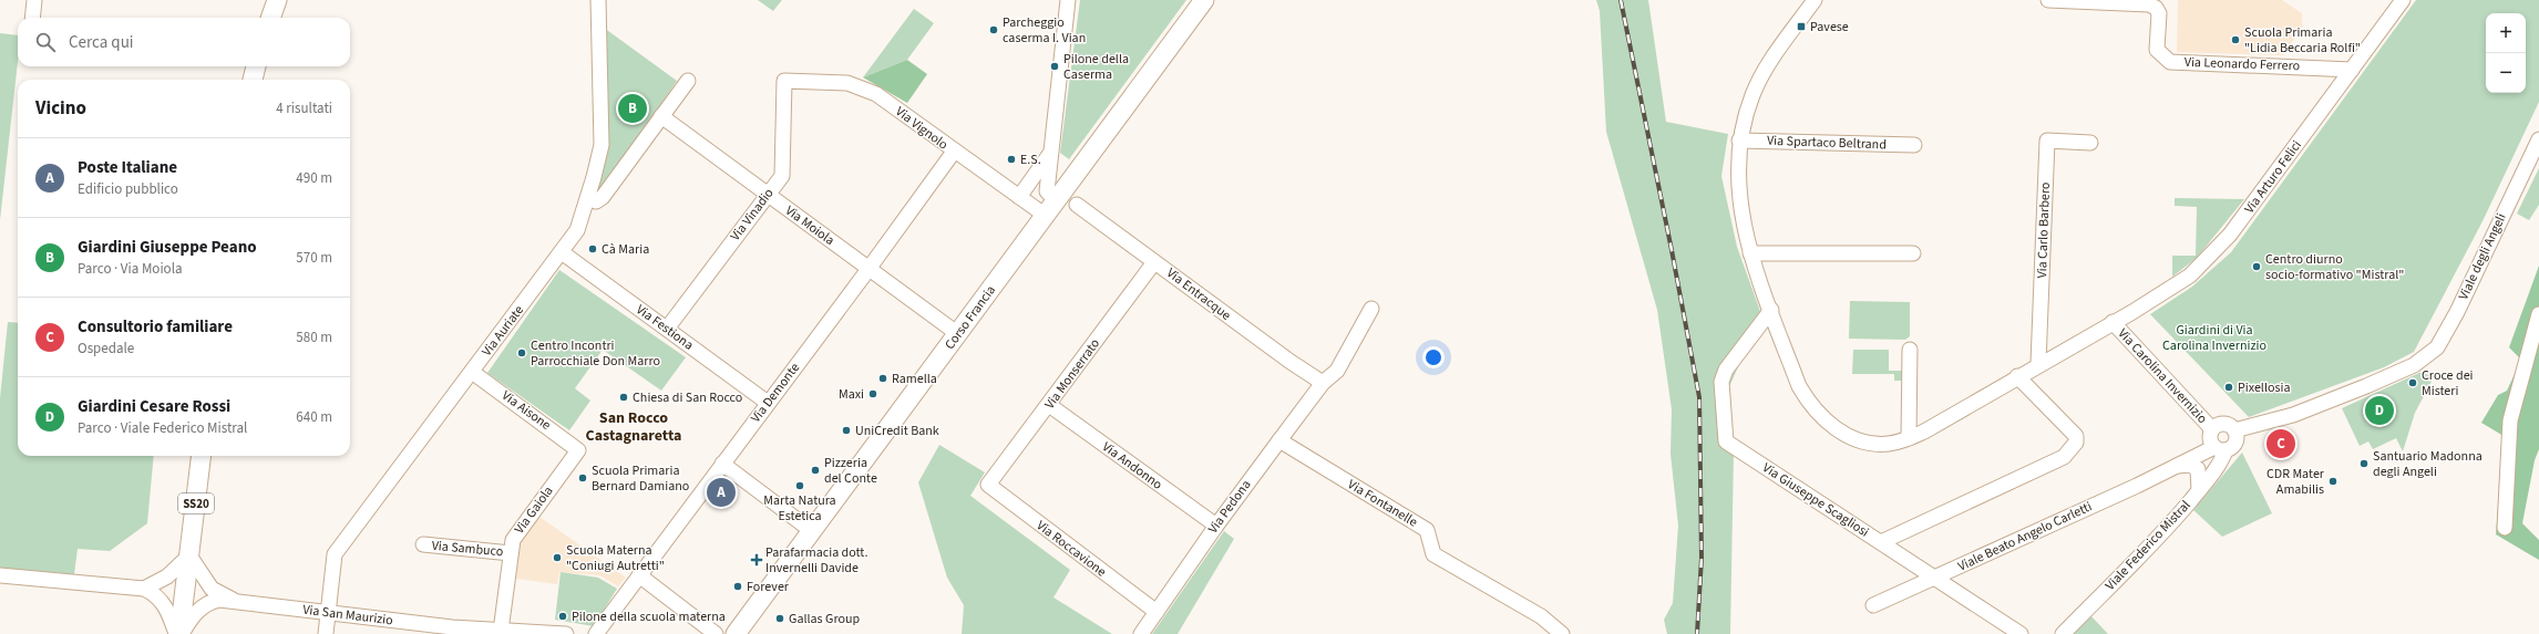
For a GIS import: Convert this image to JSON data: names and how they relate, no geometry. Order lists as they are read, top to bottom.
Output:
{
  "streets": {
    "main road": ["Corso Francia", "SS20"],
    "street": [
      "Via Leonardo Ferrero",
      "Via Vignolo",
      "Via Spartaco Beltrand",
      "Via Arturo Felici",
      "Via Vinadio",
      "Via Moiola",
      "Via Carlo Barbero",
      "Viale degli Angeli",
      "Via Entracque",
      "Via Festiona",
      "Via Auriate",
      "Via Monserrato",
      "Via Carolina Invernizio",
      "Via Demonte",
      "Via Aisone",
      "Via Andonno",
      "Via Giuseppe Scagliosi",
      "Via Fontanelle",
      "Via Pedona",
      "Via Gaiola",
      "Viale Beato Angelo Carletti",
      "Viale Federico Mistral",
      "Via Sambuco",
      "Via Roccavione",
      "Via San Maurizio"
    ]
  },
  "crossings": [
    ["Via Leonardo Ferrero", "Via Arturo Felici"],
    ["Via Vignolo", "Via Vinadio"],
    ["Via Vignolo", "Corso Francia"],
    ["Via Vignolo", "Via Demonte"],
    ["Via Arturo Felici", "Via Carolina Invernizio"],
    ["Via Vinadio", "Via Moiola"],
    ["Via Vinadio", "Via Festiona"],
    ["Via Moiola", "Corso Francia"],
    ["Via Moiola", "Via Demonte"],
    ["Via Entracque", "Via Monserrato"],
    ["Via Entracque", "Via Pedona"],
    ["Via Festiona", "Via Auriate"],
    ["Via Festiona", "Via Demonte"],
    ["Via Auriate", "Via Aisone"],
    ["Via Auriate", "Via San Maurizio"],
    ["Via Monserrato", "Via Andonno"],
    ["Via Monserrato", "Via Roccavione"],
    ["Via Carolina Invernizio", "Viale Beato Angelo Carletti"],
    ["Via Carolina Invernizio", "Viale Federico Mistral"],
    ["Via Aisone", "Via Gaiola"],
    ["Via Andonno", "Via Pedona"],
    ["Via Fontanelle", "Via Pedona"],
    ["Via Pedona", "Via Roccavione"],
    ["Via Gaiola", "Via Sambuco"],
    ["Via Gaiola", "Via San Maurizio"],
    ["Viale Beato Angelo Carletti", "Viale Federico Mistral"]
  ],
  "districts": ["San Rocco Castagnaretta"],
  "parks": ["Giardini di Via Carolina Invernizio"],
  "places": {
    "transit": ["Pavese"],
    "other": [
      "Parcheggio caserma I. Vian",
      "Scuola Primaria \"Lidia Beccaria Rolfi\"",
      "Pilone della Caserma",
      "E.S.",
      "Cà Maria",
      "Centro diurno socio-formativo \"Mistral\"",
      "Centro Incontri Parrocchiale Don Marro",
      "Ramella",
      "Croce dei Misteri",
      "Pixellosia",
      "Maxi",
      "Chiesa di San Rocco",
      "UniCredit Bank",
      "Santuario Madonna degli Angeli",
      "Pizzeria del Conte",
      "Scuola Primaria Bernard Damiano",
      "CDR Mater Amabilis",
      "Marta Natura Estetica",
      "Scuola Materna \"Coniugi Autretti\"",
      "Forever",
      "Pilone della scuola materna",
      "Gallas Group"
    ],
    "health": ["Parafarmacia dott. Invernelli Davide"]
  },
  "page": {
    "map_buttons": ["+", "−"],
    "search": "Cerca qui",
    "heading": ["Vicino", "4 risultati"],
    "pins": [
      "B",
      "D",
      "C",
      "A"
    ],
    "list": [
      {
        "mark": "A",
        "name": "Poste Italiane",
        "note": "Edificio pubblico",
        "value": "490 m"
      },
      {
        "mark": "B",
        "name": "Giardini Giuseppe Peano",
        "note": "Parco · Via Moiola",
        "value": "570 m"
      },
      {
        "mark": "C",
        "name": "Consultorio familiare",
        "note": "Ospedale",
        "value": "580 m"
      },
      {
        "mark": "D",
        "name": "Giardini Cesare Rossi",
        "note": "Parco · Viale Federico Mistral",
        "value": "640 m"
      }
    ]
  }
}
